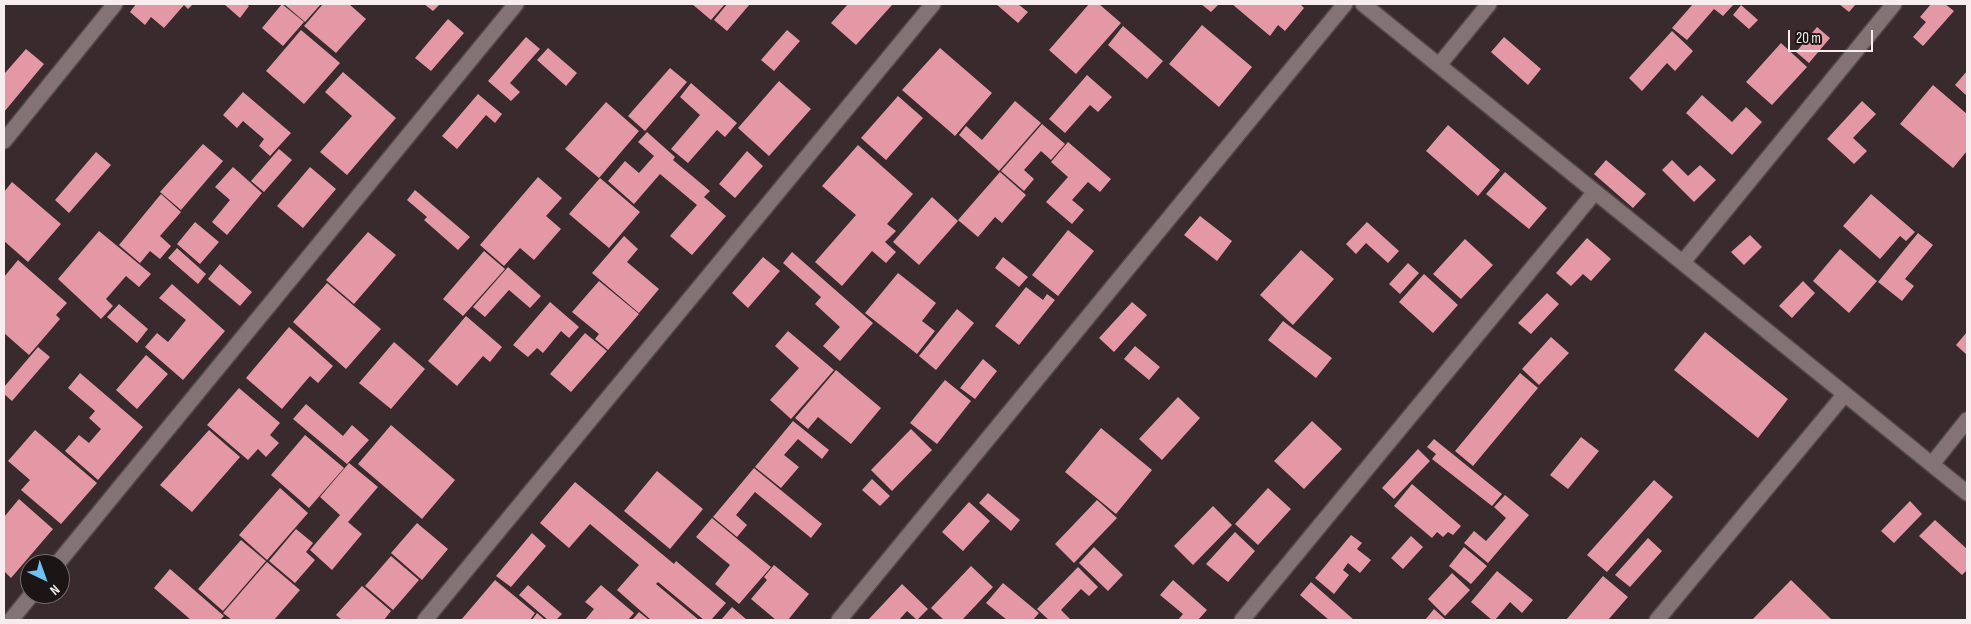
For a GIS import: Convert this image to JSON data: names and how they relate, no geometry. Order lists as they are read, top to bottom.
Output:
{
  "scale_bar": "20 m",
  "north": "bottom right"
}
